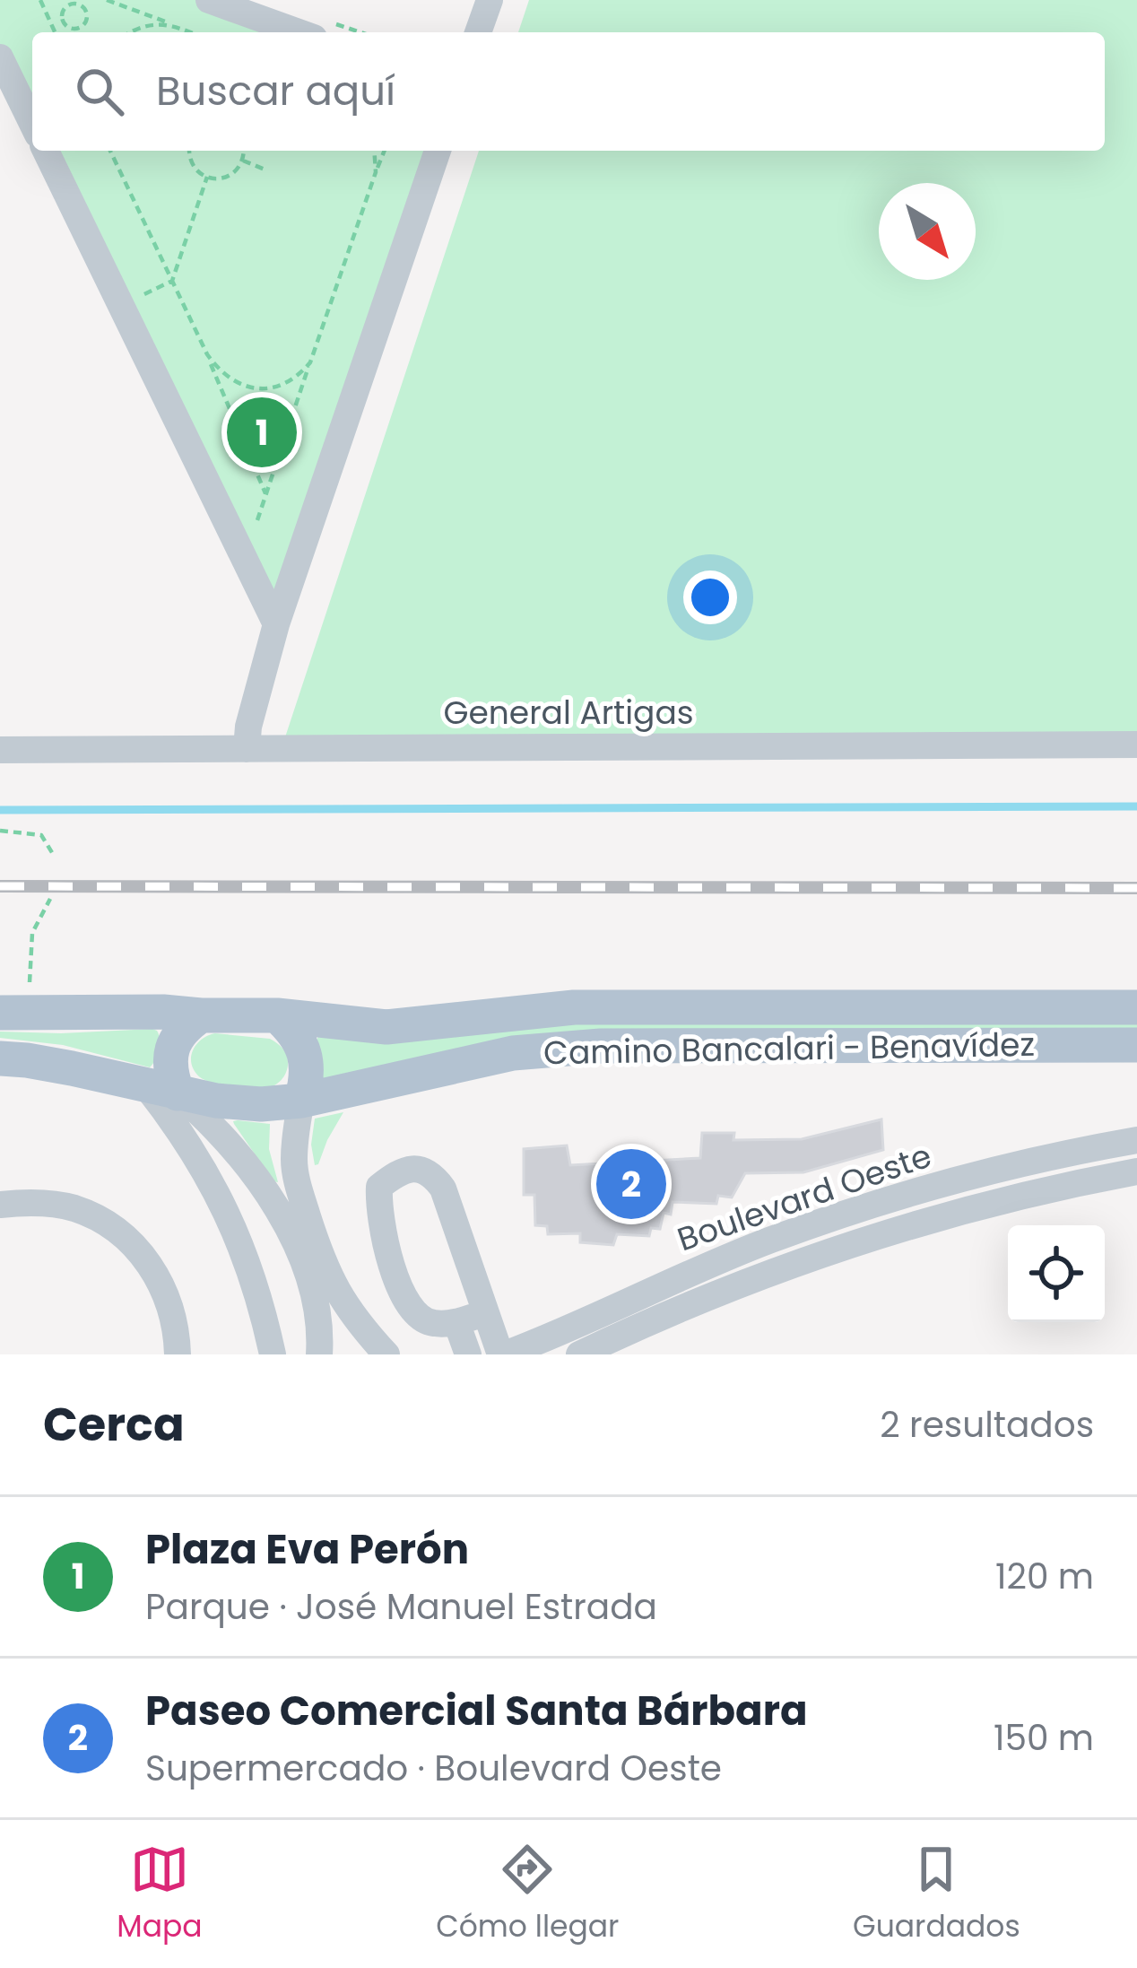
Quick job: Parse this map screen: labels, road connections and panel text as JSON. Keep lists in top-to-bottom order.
{
  "streets": {
    "main road": ["Camino Bancalari - Benavídez"],
    "street": ["General Artigas", "Boulevard Oeste"]
  },
  "north": "bottom right",
  "page": {
    "search": "Buscar aquí",
    "pins": ["1", "2"],
    "heading": ["Cerca", "2 resultados"],
    "list": [
      {
        "mark": "1",
        "name": "Plaza Eva Perón",
        "note": "Parque · José Manuel Estrada",
        "value": "120 m"
      },
      {
        "mark": "2",
        "name": "Paseo Comercial Santa Bárbara",
        "note": "Supermercado · Boulevard Oeste",
        "value": "150 m"
      }
    ],
    "nav": ["Mapa", "Cómo llegar", "Guardados"]
  }
}
